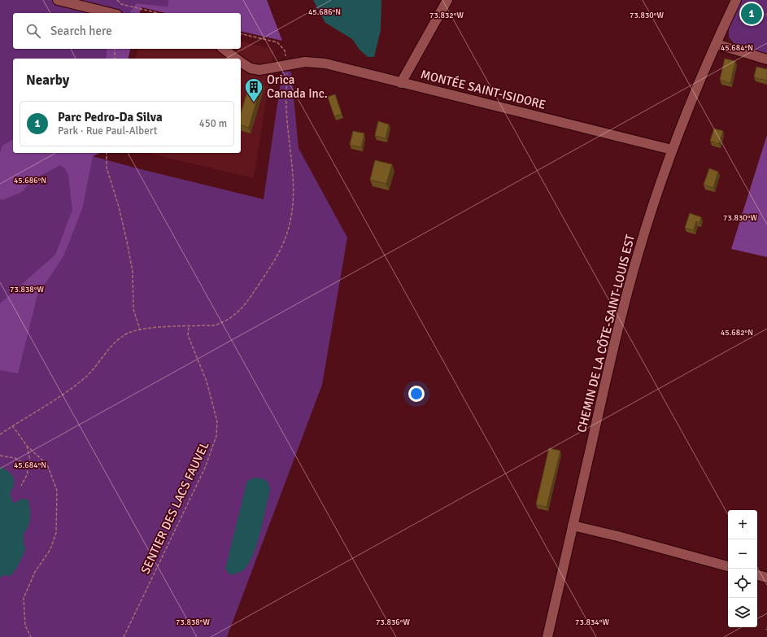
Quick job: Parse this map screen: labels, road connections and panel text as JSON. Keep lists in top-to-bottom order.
{
  "streets": {
    "street": ["MONTÉE SAINT-ISIDORE", "CHEMIN DE LA CÔTE-SAINT-LOUIS EST"],
    "path": ["SENTIER DES LACS FAUVEL"]
  },
  "crossings": [
    ["MONTÉE SAINT-ISIDORE", "CHEMIN DE LA CÔTE-SAINT-LOUIS EST"]
  ],
  "places": {
    "building": ["Orica Canada Inc."]
  },
  "page": {
    "pins": "1",
    "search": "Search here",
    "heading": "Nearby",
    "list": [
      {
        "mark": "1",
        "name": "Parc Pedro-Da Silva",
        "note": "Park · Rue Paul-Albert",
        "value": "450 m"
      }
    ],
    "map_buttons": ["+", "−"]
  },
  "coordinates": [
    "45.686°N",
    "73.832°W",
    "73.830°W",
    "45.684°N",
    "73.838°W",
    "45.682°N",
    "73.836°W",
    "73.834°W"
  ]
}
